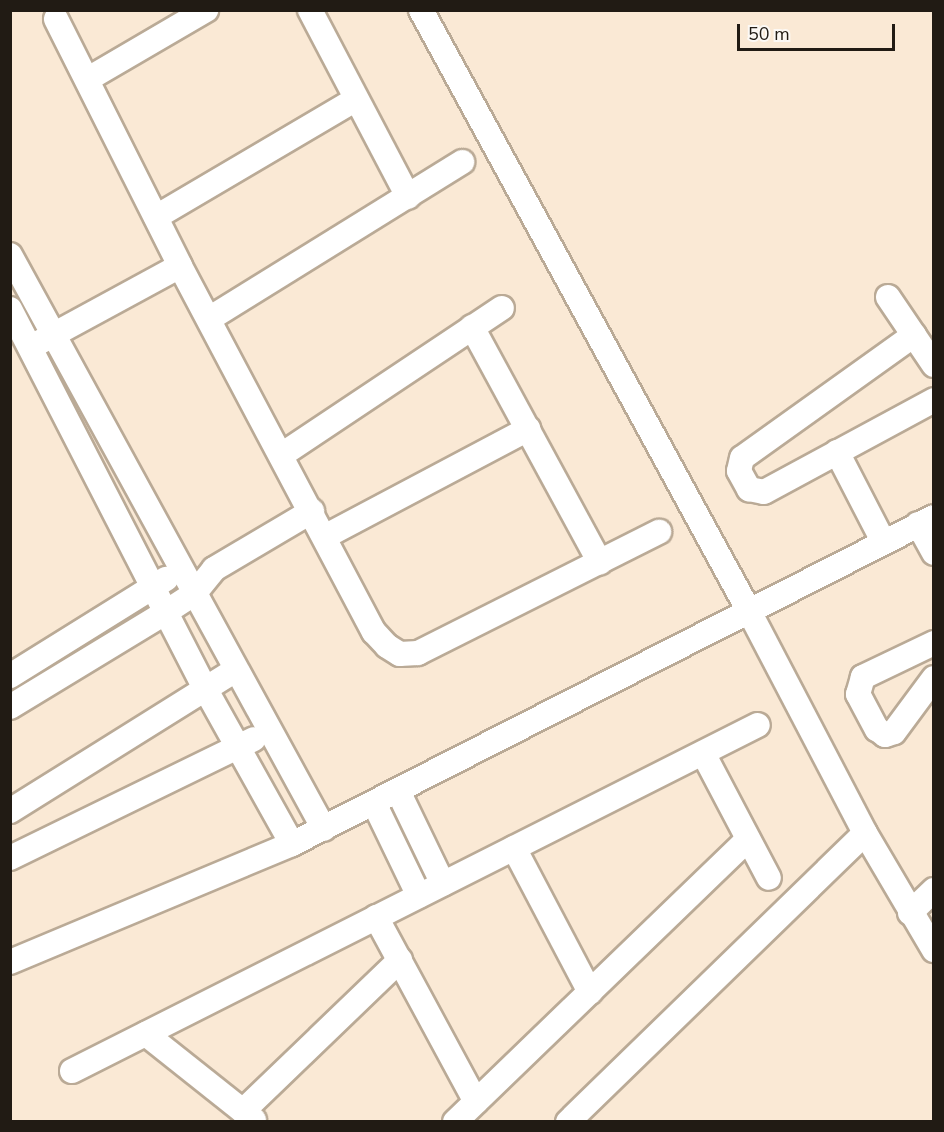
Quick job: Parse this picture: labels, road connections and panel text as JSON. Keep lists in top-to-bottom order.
{
  "scale_bar": "50 m"
}
